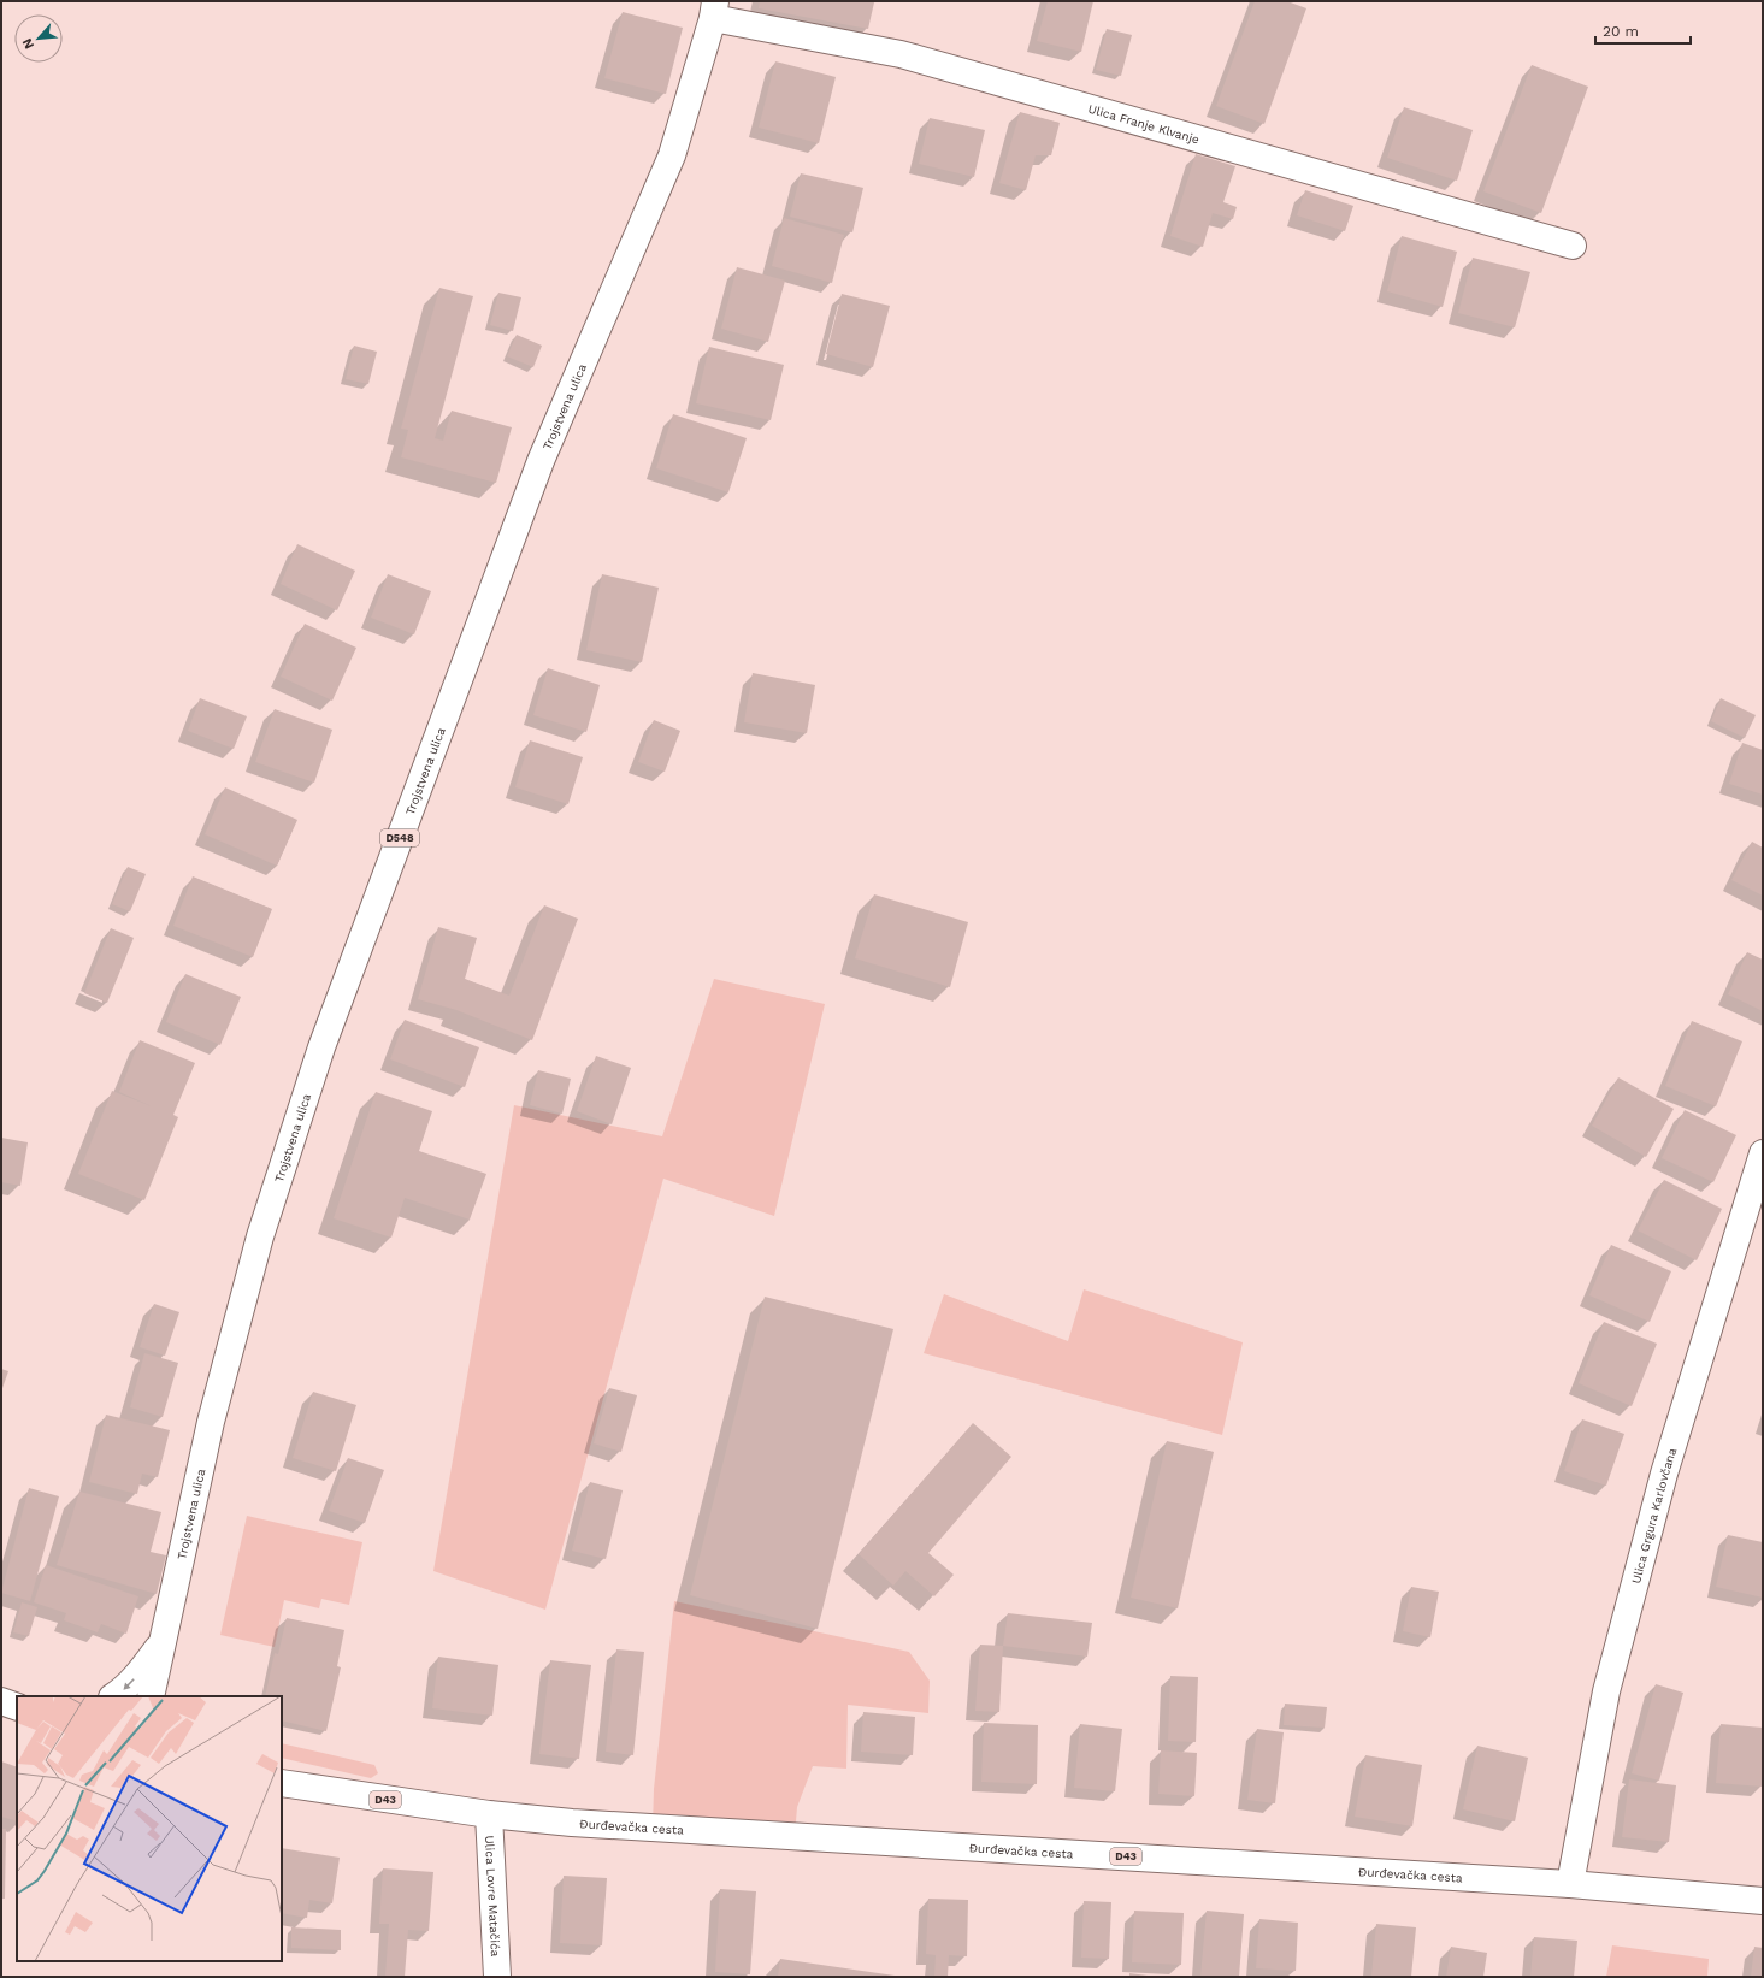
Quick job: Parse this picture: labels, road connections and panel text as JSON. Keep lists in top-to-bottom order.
{
  "streets": {
    "main road": [
      "Ulica Franje Klvanje",
      "Trojstvena ulica",
      "D548",
      "Ulica Grgura Karlovčana",
      "D43",
      "Đurđevačka cesta",
      "Ulica Lovre Matačića"
    ]
  },
  "crossings": [
    ["Ulica Franje Klvanje", "Trojstvena ulica"],
    ["Ulica Grgura Karlovčana", "Đurđevačka cesta"],
    ["Đurđevačka cesta", "Ulica Lovre Matačića"]
  ],
  "scale_bar": "20 m",
  "north": "bottom left"
}
